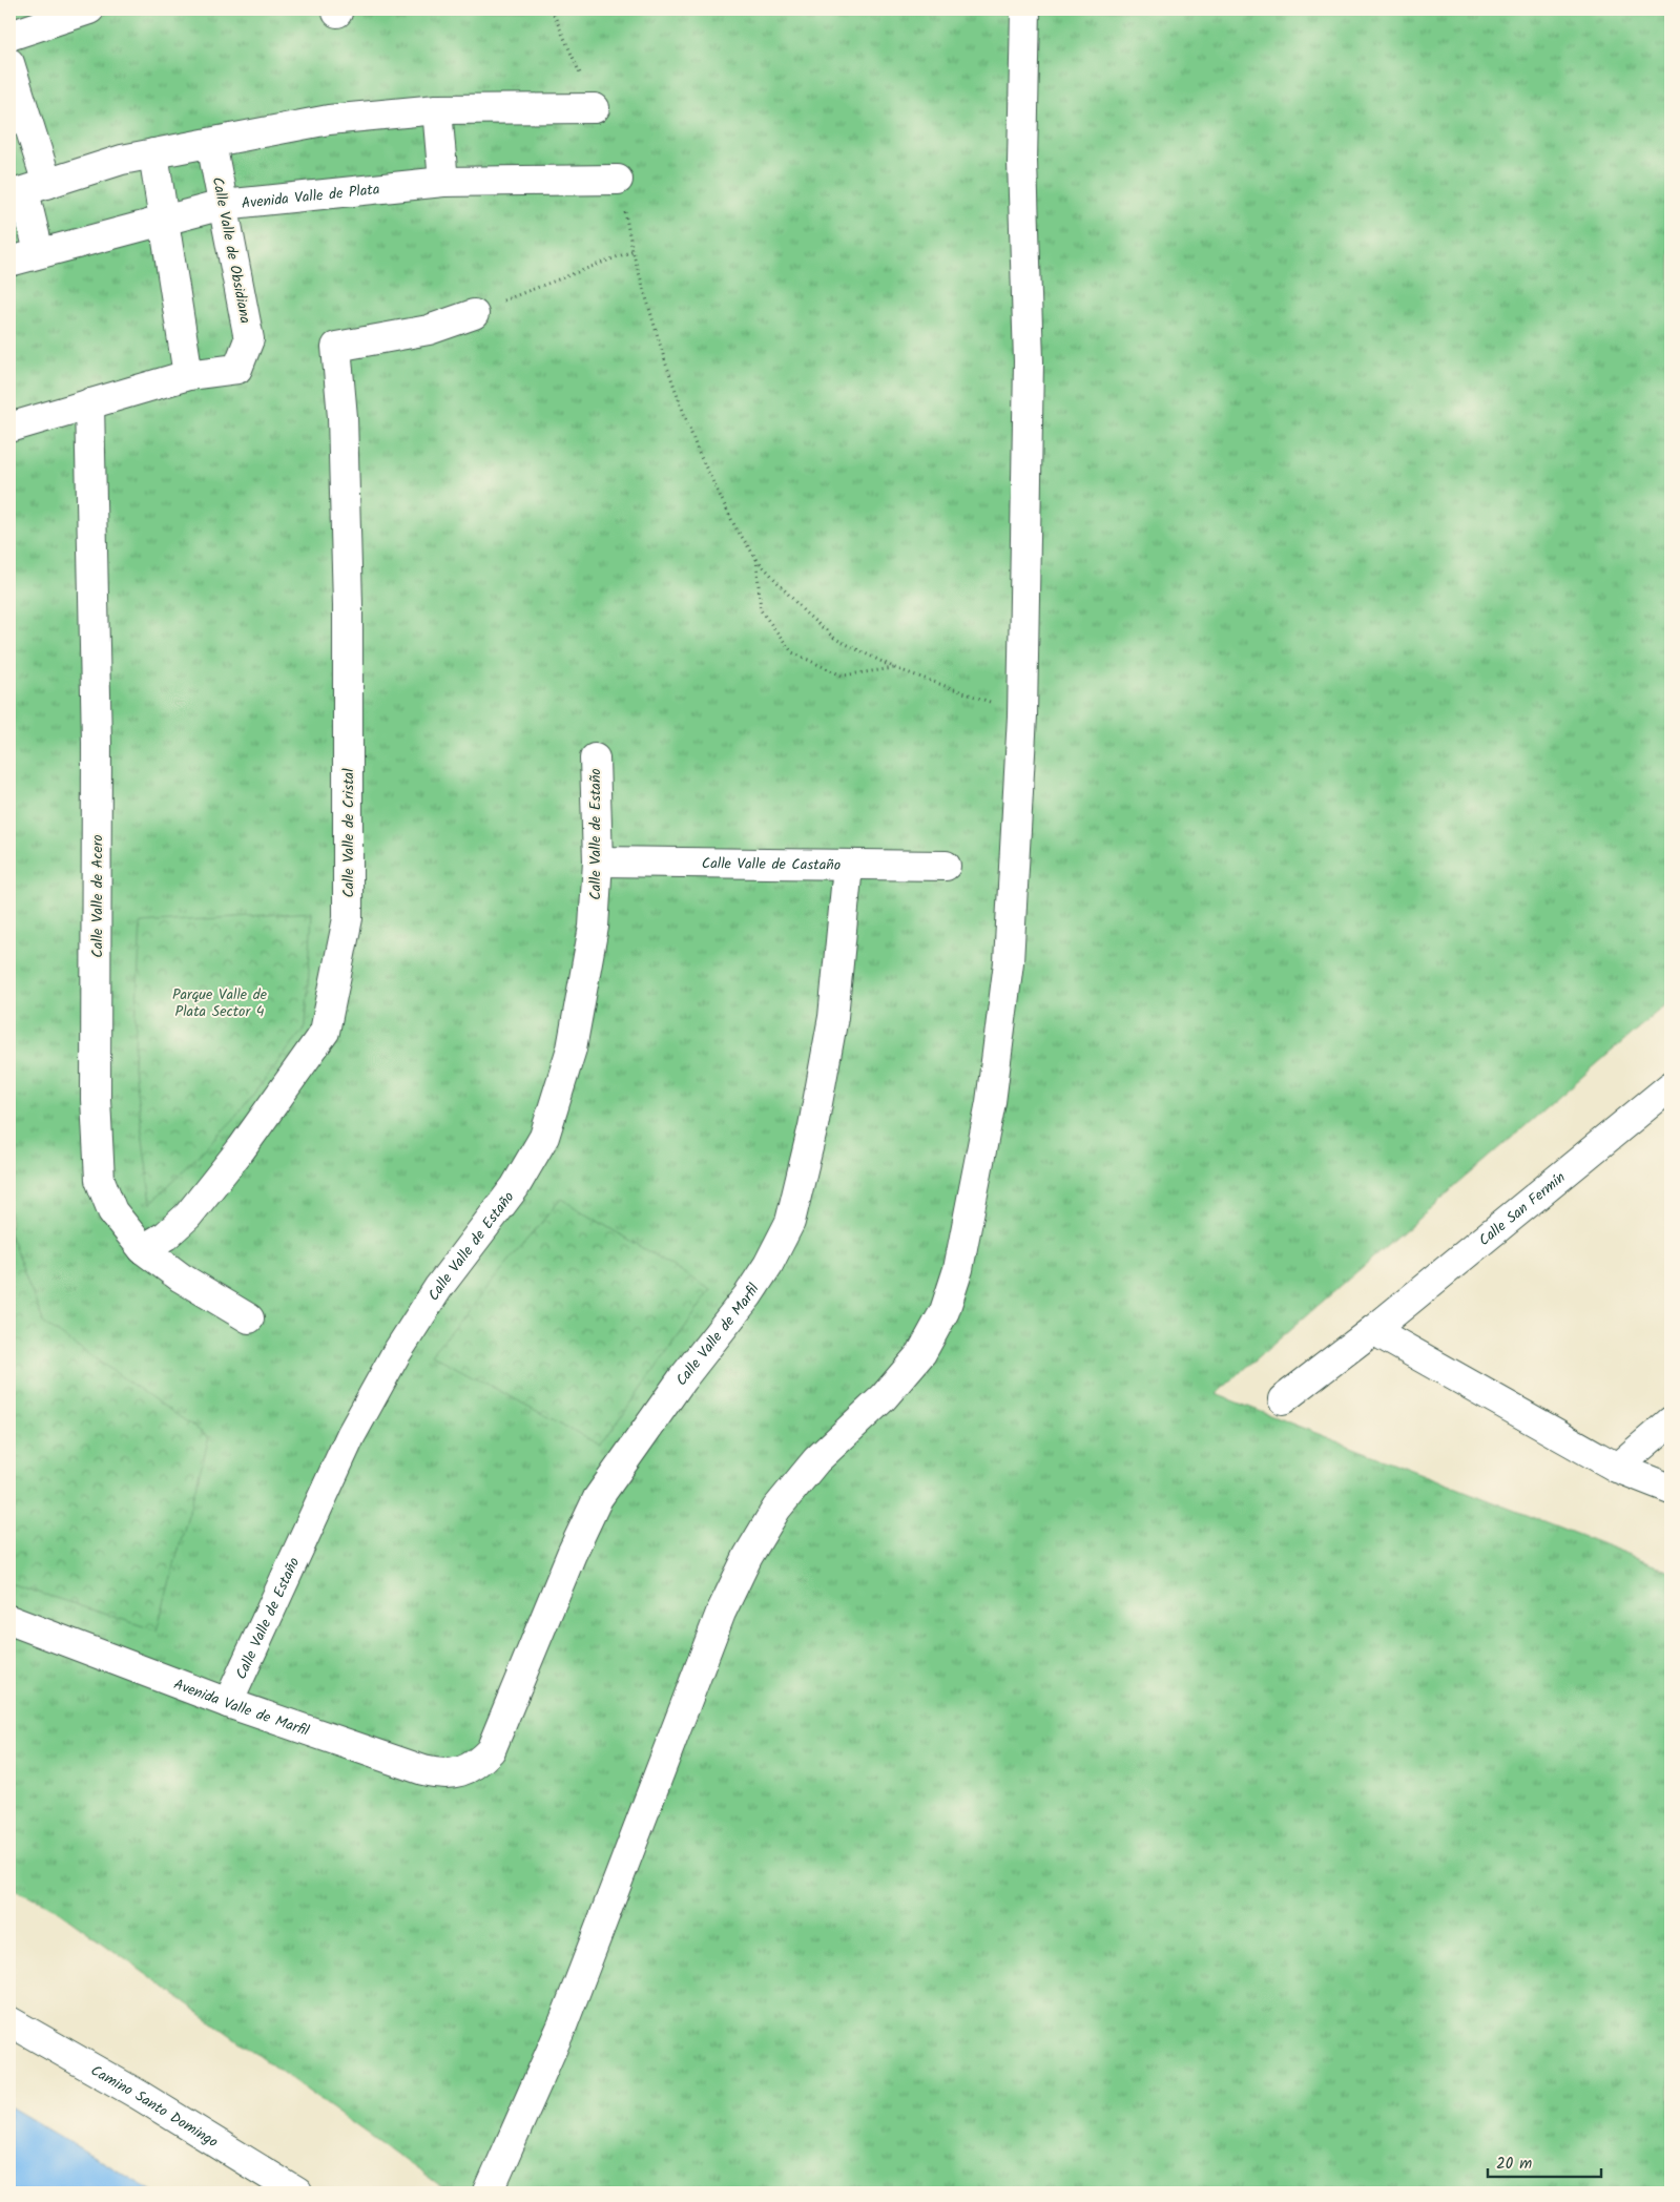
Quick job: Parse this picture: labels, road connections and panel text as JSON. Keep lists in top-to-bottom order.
{
  "streets": {
    "street": [
      "Avenida Valle de Plata",
      "Calle Valle de Obsidiana",
      "Calle Valle de Cristal",
      "Calle Valle de Estaño",
      "Calle Valle de Castaño",
      "Calle Valle de Acero",
      "Calle San Fermín",
      "Calle Valle de Marfil",
      "Avenida Valle de Marfil",
      "Camino Santo Domingo"
    ]
  },
  "crossings": [
    ["Avenida Valle de Plata", "Calle Valle de Obsidiana"],
    ["Calle Valle de Obsidiana", "Calle Valle de Acero"],
    ["Calle Valle de Cristal", "Calle Valle de Acero"],
    ["Calle Valle de Estaño", "Calle Valle de Castaño"],
    ["Calle Valle de Estaño", "Avenida Valle de Marfil"],
    ["Calle Valle de Castaño", "Calle Valle de Marfil"],
    ["Calle Valle de Marfil", "Avenida Valle de Marfil"]
  ],
  "parks": ["Parque Valle de Plata Sector 4"],
  "scale_bar": "20 m"
}
